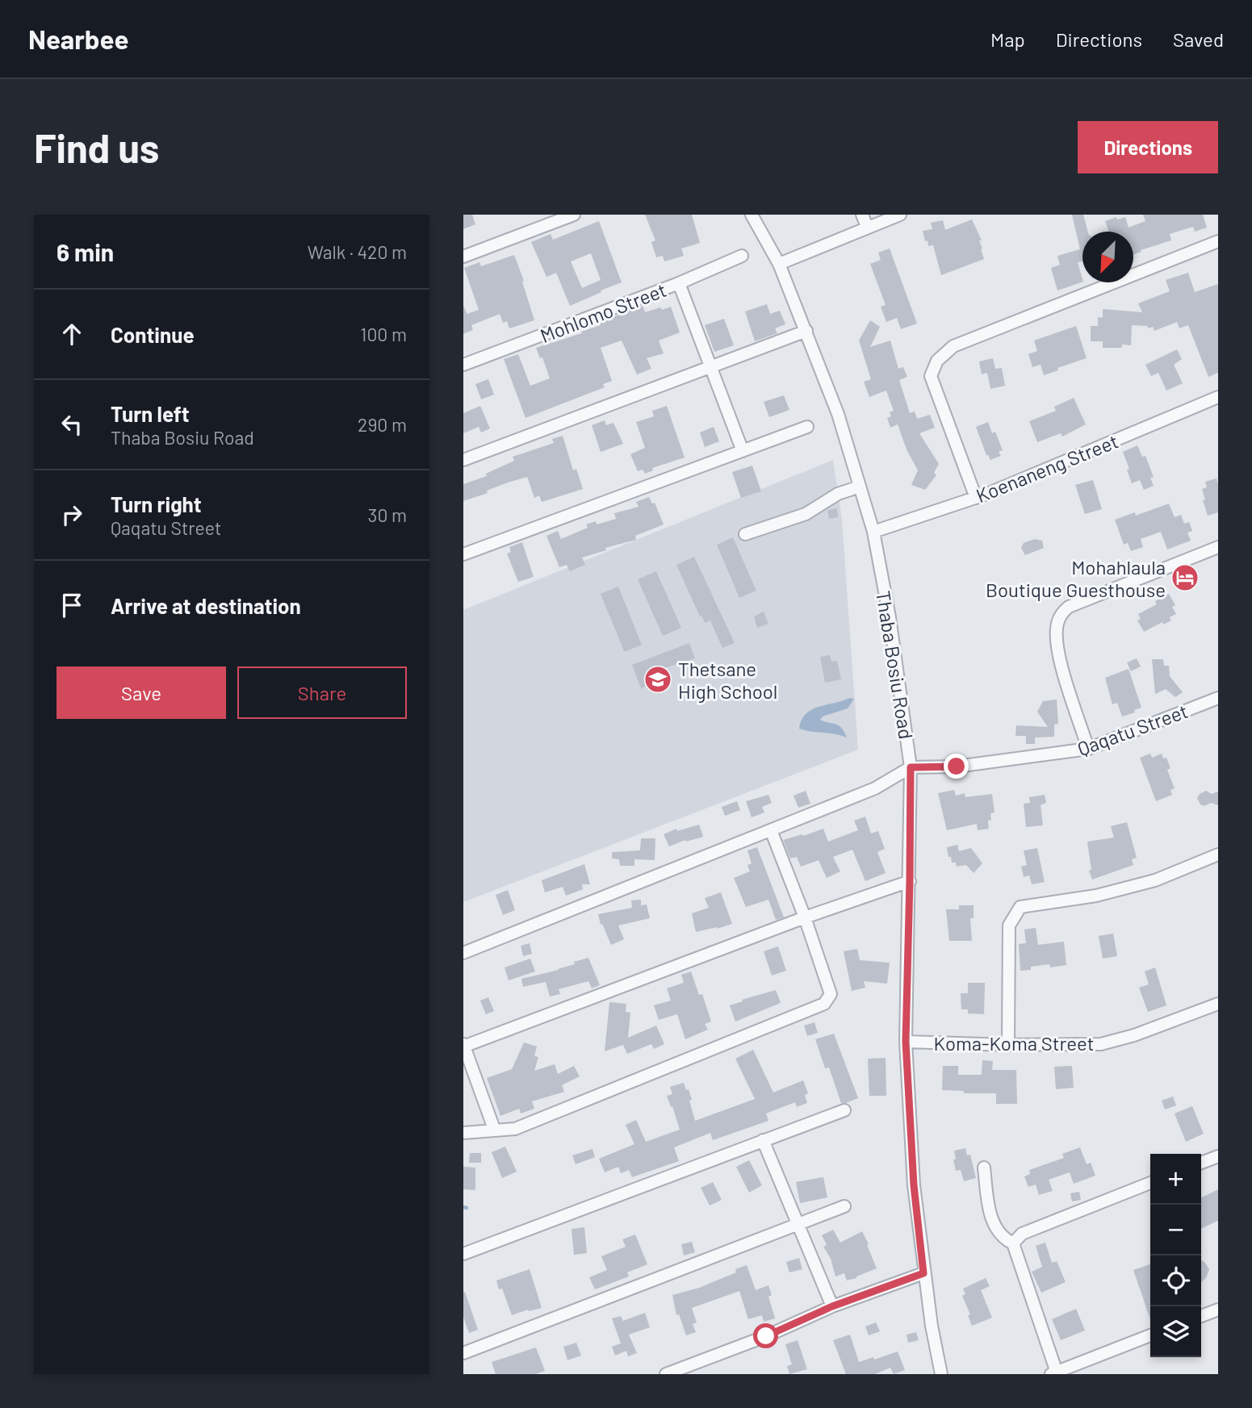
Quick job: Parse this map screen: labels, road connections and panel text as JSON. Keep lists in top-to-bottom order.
{
  "streets": {
    "street": [
      "Mohlomo Street",
      "Koenaneng Street",
      "Thaba Bosiu Road",
      "Qaqatu Street",
      "Koma-Koma Street"
    ]
  },
  "crossings": [
    ["Koenaneng Street", "Thaba Bosiu Road"],
    ["Thaba Bosiu Road", "Qaqatu Street"],
    ["Thaba Bosiu Road", "Koma-Koma Street"]
  ],
  "places": {
    "hotel": ["Mohahlaula Boutique Guesthouse"],
    "school or university": ["Thetsane High School"]
  },
  "north": "bottom left",
  "page": {
    "header": "Nearbee",
    "nav": ["Map", "Directions", "Saved"],
    "buttons": [
      "Directions",
      ["Save", "Share"]
    ],
    "title": "Find us",
    "heading": ["6 min", "Walk · 420 m"],
    "list": [
      ["Continue", "100 m"],
      ["Turn left", "Thaba Bosiu Road", "290 m"],
      ["Turn right", "Qaqatu Street", "30 m"],
      "Arrive at destination"
    ],
    "map_buttons": ["+", "−"]
  }
}
